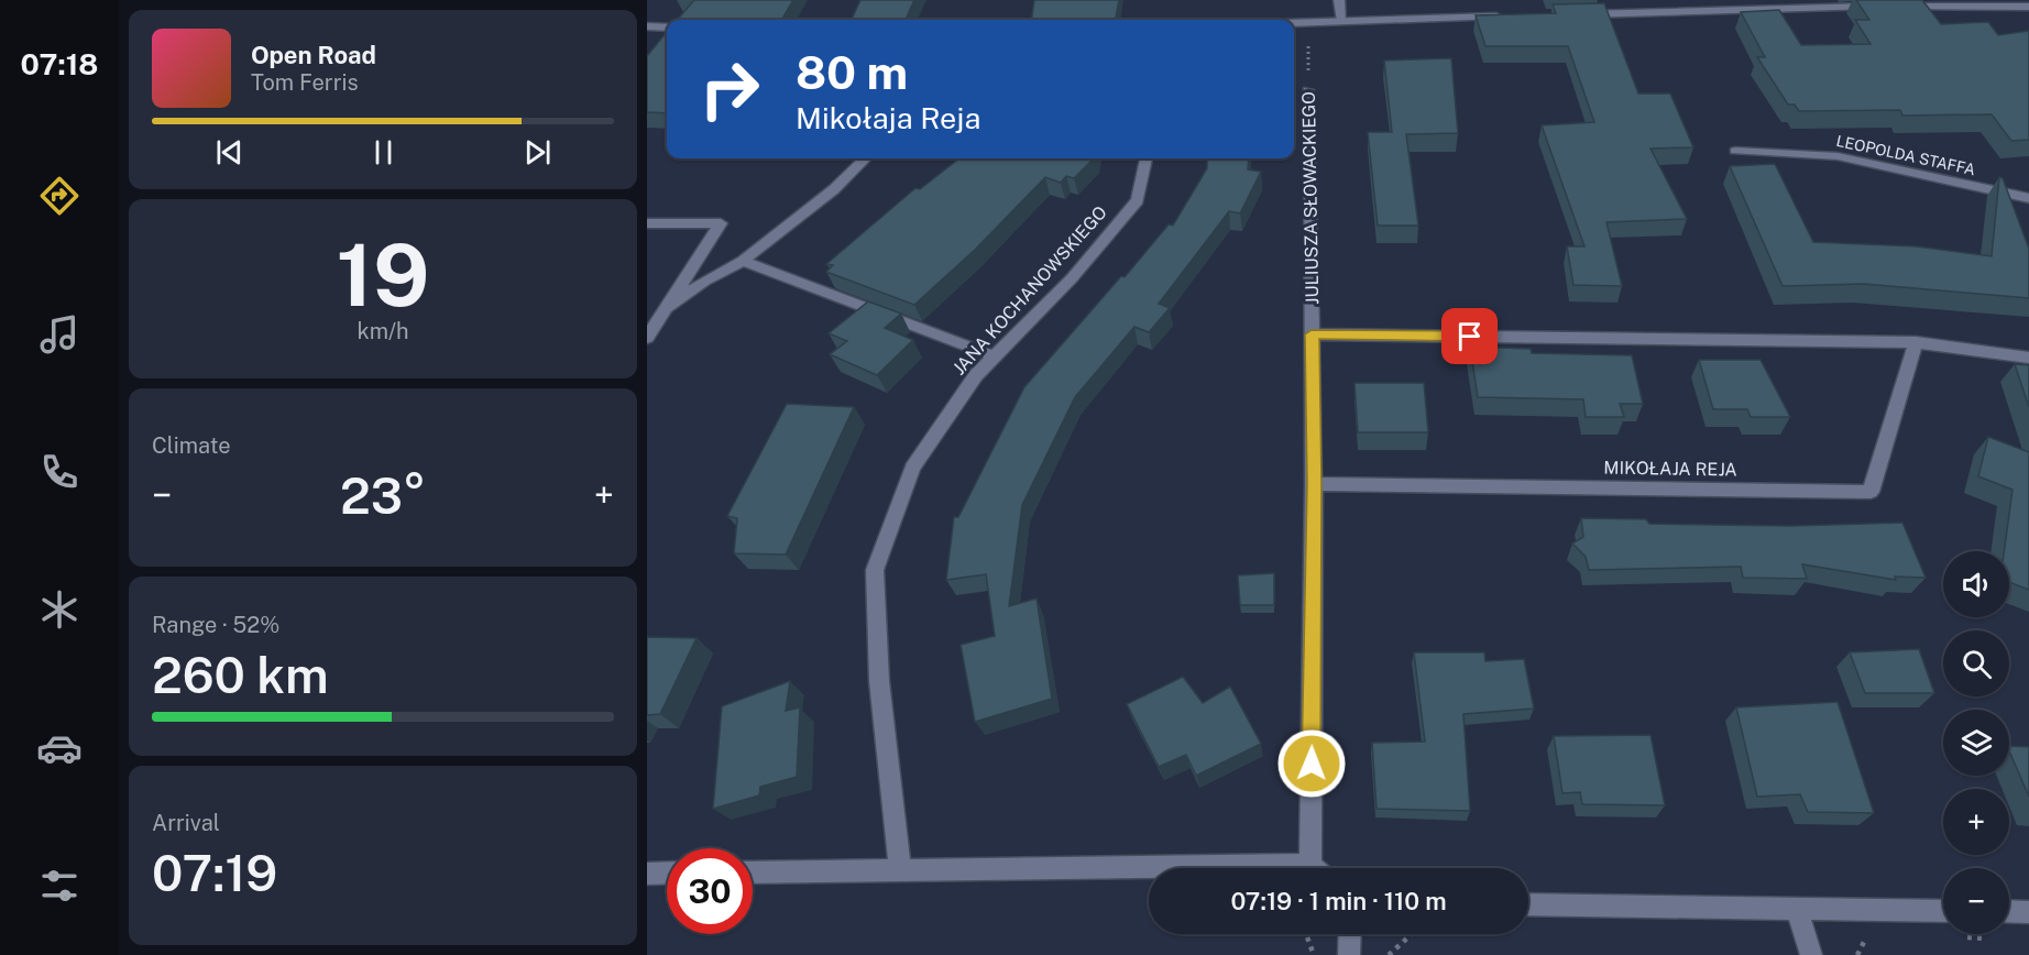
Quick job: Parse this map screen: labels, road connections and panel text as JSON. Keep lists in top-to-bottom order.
{
  "streets": {
    "street": [
      "LEOPOLDA STAFFA",
      "JULIUSZA SŁOWACKIEGO",
      "JANA KOCHANOWSKIEGO",
      "MIKOŁAJA REJA"
    ]
  },
  "crossings": [
    ["JULIUSZA SŁOWACKIEGO", "MIKOŁAJA REJA"]
  ],
  "page": {
    "tabs": "07:18",
    "turn": ["80 m", "Mikołaja Reja"],
    "song": ["Open Road", "Tom Ferris"],
    "tile": [
      ["19", "km/h"],
      "Climate",
      ["Range · 52%", "260 km"],
      ["Arrival", "07:19"]
    ],
    "heat": ["−", "23°", "+"],
    "map_buttons": ["+", "−"],
    "limit": "30",
    "trip": "07:19 · 1 min · 110 m"
  }
}
